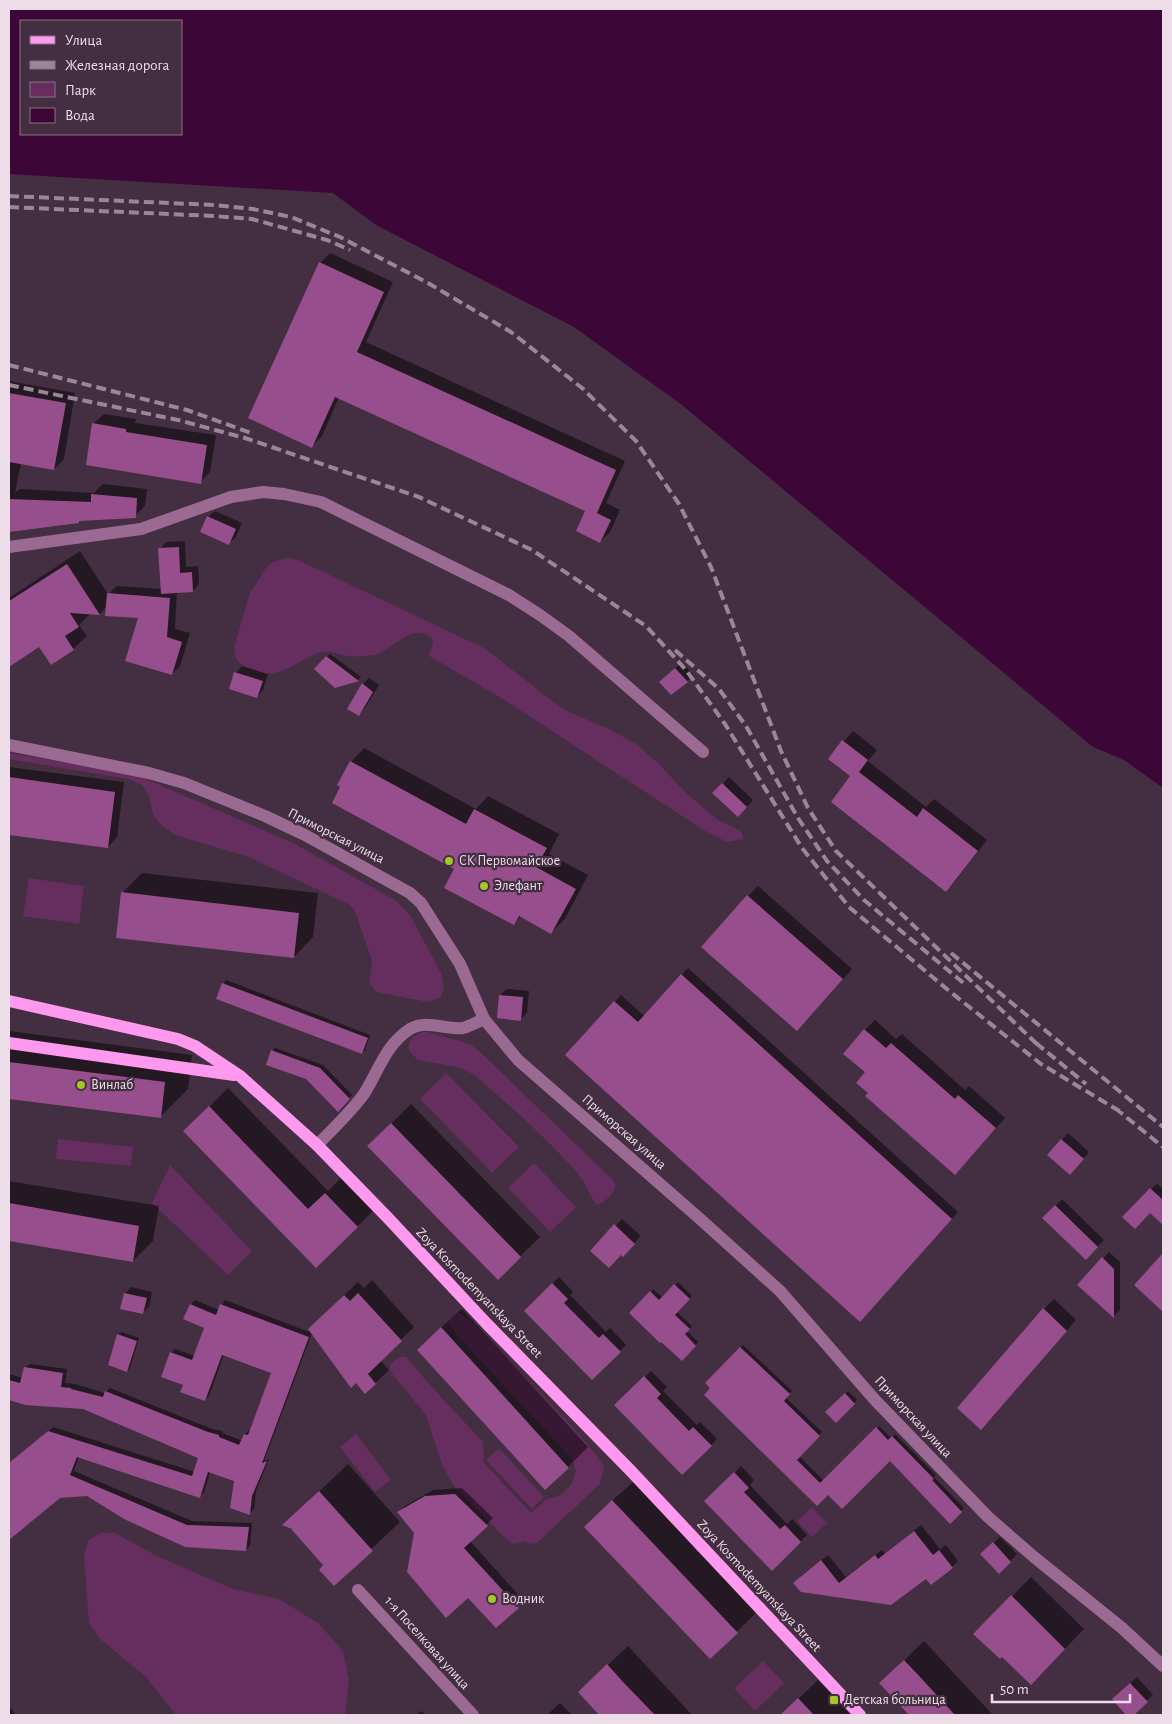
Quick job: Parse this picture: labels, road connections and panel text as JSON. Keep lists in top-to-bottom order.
{
  "streets": {
    "main road": ["Zoya Kosmodemyanskaya Street"],
    "street": ["Приморская улица", "1-я Поселковая улица"]
  },
  "places": {
    "other": [
      "СК Первомайское",
      "Элефант",
      "Винлаб",
      "Водник"
    ],
    "transit": ["Детская больница"]
  },
  "legend": [
    "Улица",
    "Железная дорога",
    "Парк",
    "Вода"
  ],
  "scale_bar": "50 m"
}
